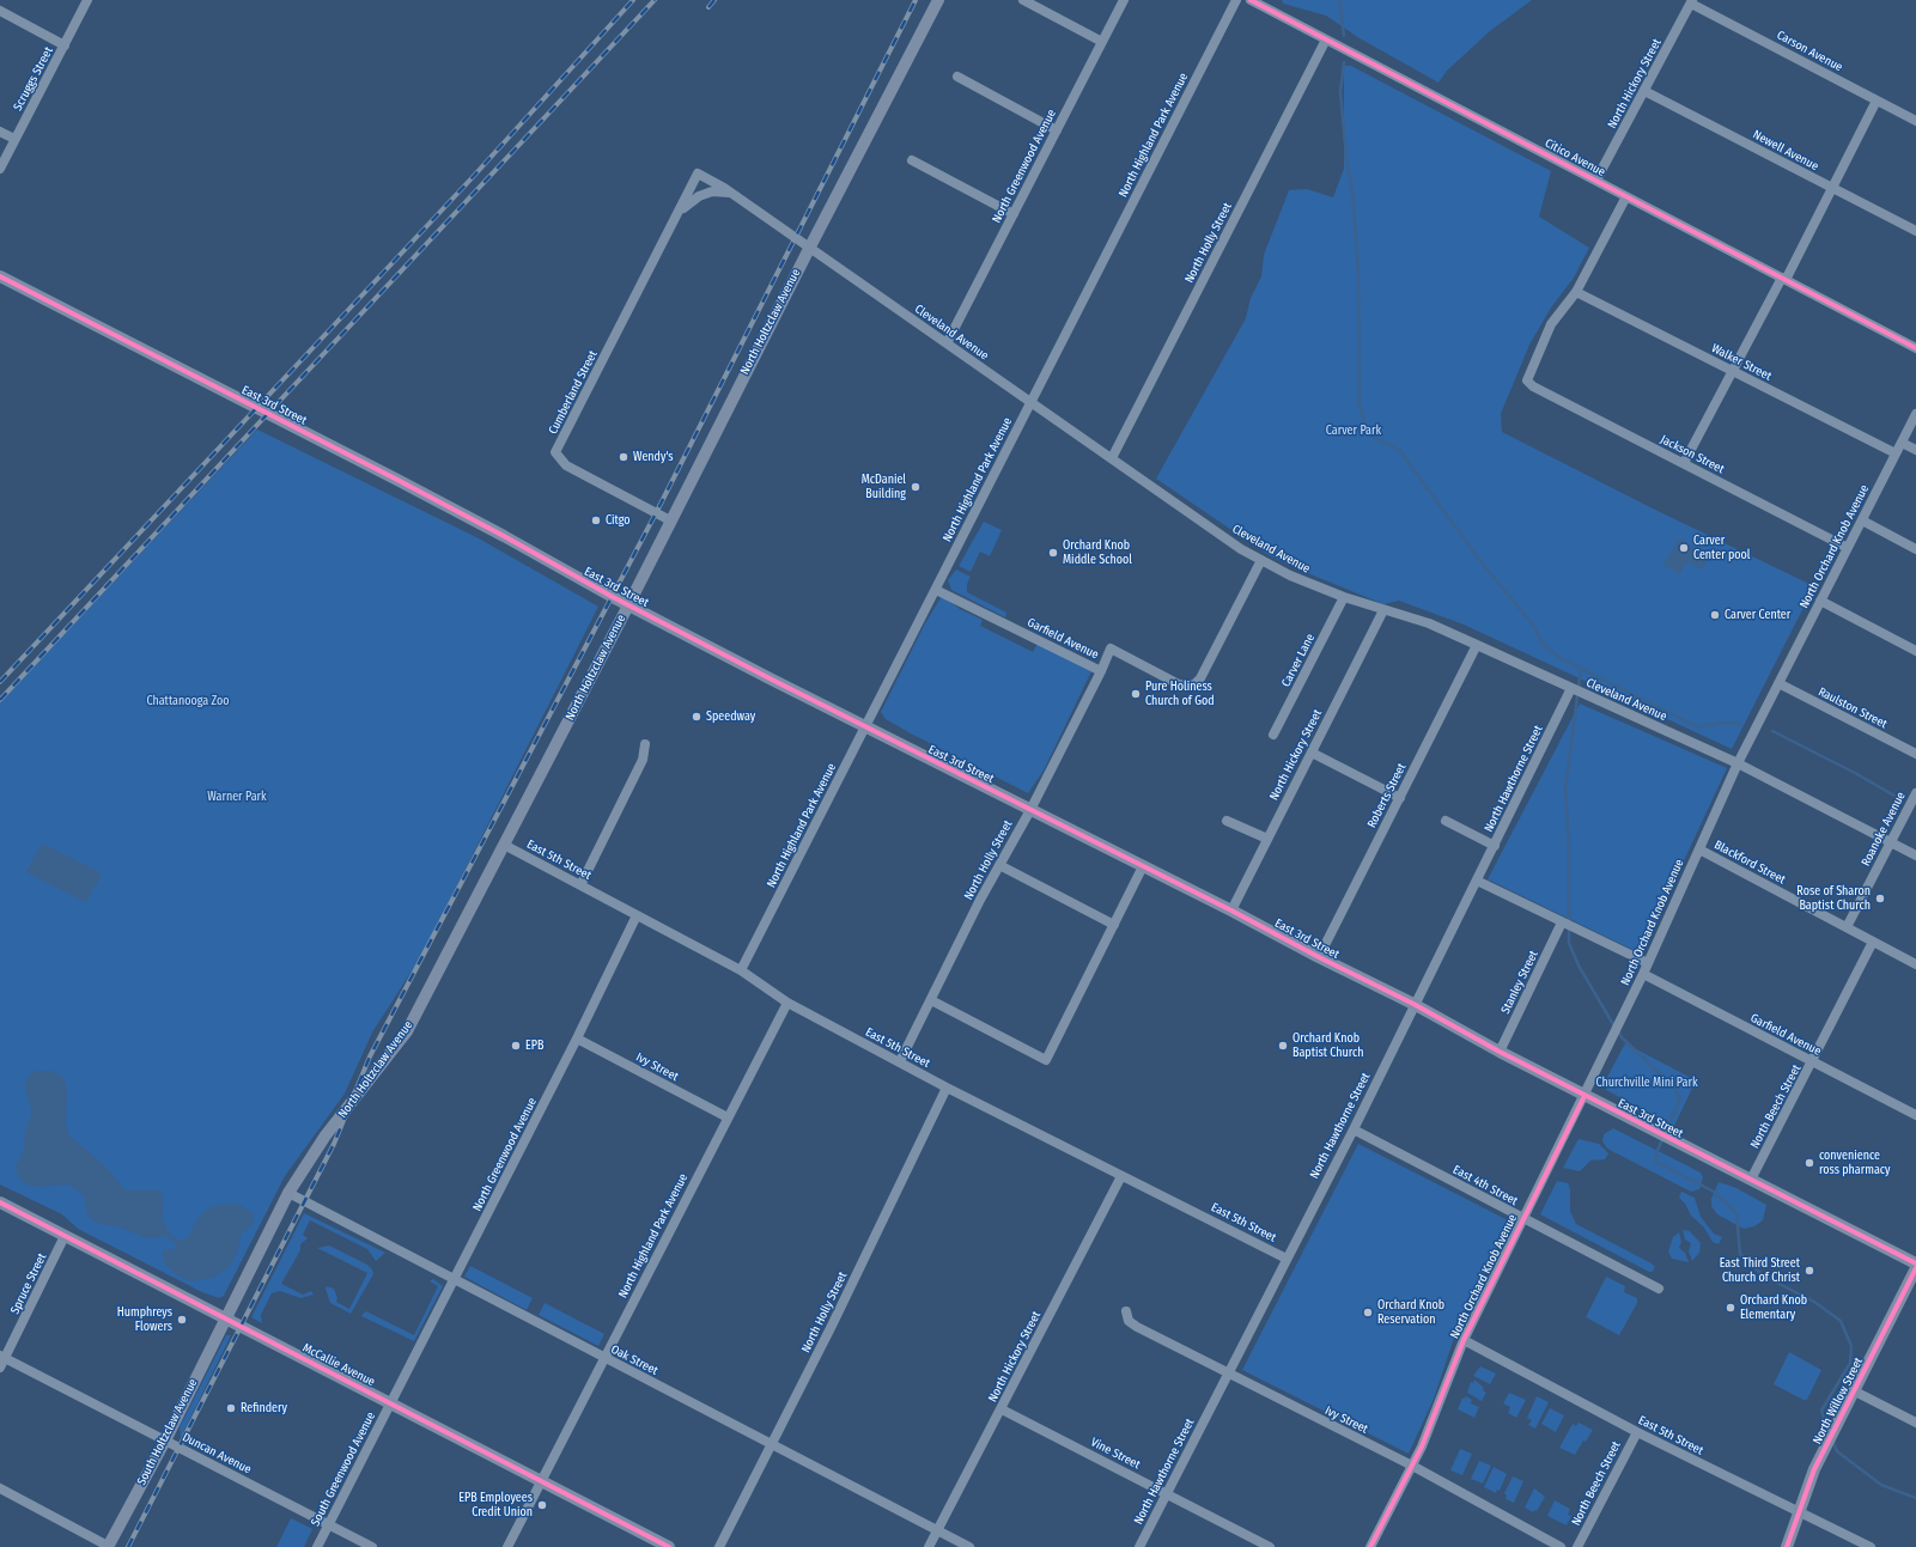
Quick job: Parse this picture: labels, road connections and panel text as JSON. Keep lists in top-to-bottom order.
{
  "streets": {
    "main road": [
      "North Holtzclaw Avenue",
      "East 3rd Street",
      "McCallie Avenue",
      "North Willow Street",
      "South Holtzclaw Avenue"
    ],
    "street": [
      "Carson Avenue",
      "Scruggs Street",
      "North Hickory Street",
      "North Highland Park Avenue",
      "Newell Avenue",
      "Citico Avenue",
      "North Greenwood Avenue",
      "North Holly Street",
      "Cleveland Avenue",
      "Walker Street",
      "Cumberland Street",
      "Jackson Street",
      "North Orchard Knob Avenue",
      "Garfield Avenue",
      "Carver Lane",
      "Raulston Street",
      "North Hawthorne Street",
      "Roberts Street",
      "Roanoke Avenue",
      "East 5th Street",
      "Blackford Street",
      "Stanley Street",
      "Ivy Street",
      "North Beech Street",
      "East 4th Street",
      "Spruce Street",
      "Oak Street",
      "Duncan Avenue",
      "Vine Street",
      "South Greenwood Avenue"
    ]
  },
  "crossings": [
    ["Carson Avenue", "North Hickory Street"],
    ["North Hickory Street", "Newell Avenue"],
    ["North Hickory Street", "Citico Avenue"],
    ["North Hickory Street", "Cleveland Avenue"],
    ["North Hickory Street", "East 3rd Street"],
    ["North Hickory Street", "East 5th Street"],
    ["North Hickory Street", "Oak Street"],
    ["North Hickory Street", "Vine Street"],
    ["North Highland Park Avenue", "Cleveland Avenue"],
    ["North Highland Park Avenue", "East 3rd Street"],
    ["North Highland Park Avenue", "Garfield Avenue"],
    ["North Highland Park Avenue", "East 5th Street"],
    ["North Highland Park Avenue", "Ivy Street"],
    ["North Highland Park Avenue", "Oak Street"],
    ["North Highland Park Avenue", "McCallie Avenue"],
    ["Citico Avenue", "North Holly Street"],
    ["North Greenwood Avenue", "Cleveland Avenue"],
    ["North Greenwood Avenue", "East 5th Street"],
    ["North Greenwood Avenue", "Ivy Street"],
    ["North Greenwood Avenue", "Oak Street"],
    ["North Greenwood Avenue", "McCallie Avenue"],
    ["North Greenwood Avenue", "South Greenwood Avenue"],
    ["North Holly Street", "Cleveland Avenue"],
    ["North Holly Street", "East 3rd Street"],
    ["North Holly Street", "Garfield Avenue"],
    ["North Holly Street", "East 5th Street"],
    ["North Holly Street", "Oak Street"],
    ["North Holtzclaw Avenue", "Cleveland Avenue"],
    ["North Holtzclaw Avenue", "Cumberland Street"],
    ["North Holtzclaw Avenue", "East 3rd Street"],
    ["North Holtzclaw Avenue", "East 5th Street"],
    ["North Holtzclaw Avenue", "Oak Street"],
    ["North Holtzclaw Avenue", "McCallie Avenue"],
    ["North Holtzclaw Avenue", "South Holtzclaw Avenue"],
    ["Cleveland Avenue", "Cumberland Street"],
    ["Cleveland Avenue", "North Orchard Knob Avenue"],
    ["Cleveland Avenue", "Garfield Avenue"],
    ["Cleveland Avenue", "Carver Lane"],
    ["Cleveland Avenue", "North Hawthorne Street"],
    ["Cleveland Avenue", "Roberts Street"],
    ["Cleveland Avenue", "Roanoke Avenue"],
    ["Walker Street", "Jackson Street"],
    ["Walker Street", "North Orchard Knob Avenue"],
    ["East 3rd Street", "North Orchard Knob Avenue"],
    ["East 3rd Street", "North Hawthorne Street"],
    ["East 3rd Street", "Roberts Street"],
    ["East 3rd Street", "Stanley Street"],
    ["East 3rd Street", "North Beech Street"],
    ["Jackson Street", "North Orchard Knob Avenue"],
    ["North Orchard Knob Avenue", "Garfield Avenue"],
    ["North Orchard Knob Avenue", "Raulston Street"],
    ["North Orchard Knob Avenue", "East 5th Street"],
    ["North Orchard Knob Avenue", "Blackford Street"],
    ["North Orchard Knob Avenue", "Ivy Street"],
    ["North Orchard Knob Avenue", "East 4th Street"],
    ["Garfield Avenue", "North Beech Street"],
    ["North Hawthorne Street", "East 5th Street"],
    ["North Hawthorne Street", "Ivy Street"],
    ["North Hawthorne Street", "East 4th Street"],
    ["North Hawthorne Street", "Vine Street"],
    ["Roanoke Avenue", "Blackford Street"],
    ["East 5th Street", "North Beech Street"],
    ["East 5th Street", "North Willow Street"],
    ["Blackford Street", "North Beech Street"],
    ["Spruce Street", "McCallie Avenue"],
    ["Spruce Street", "Duncan Avenue"],
    ["McCallie Avenue", "South Holtzclaw Avenue"],
    ["McCallie Avenue", "South Greenwood Avenue"],
    ["South Holtzclaw Avenue", "Duncan Avenue"],
    ["Duncan Avenue", "South Greenwood Avenue"]
  ],
  "parks": [
    "Carver Park",
    "Chattanooga Zoo",
    "Warner Park",
    "Churchville Mini Park"
  ],
  "places": [
    "Wendy's",
    "McDaniel Building",
    "Citgo",
    "Carver Center pool",
    "Orchard Knob Middle School",
    "Carver Center",
    "Pure Holiness Church of God",
    "Speedway",
    "Rose of Sharon Baptist Church",
    "EPB",
    "Orchard Knob Baptist Church",
    "convenience ross pharmacy",
    "East Third Street Church of Christ",
    "Orchard Knob Elementary",
    "Orchard Knob Reservation",
    "Humphreys Flowers",
    "Refindery",
    "EPB Employees Credit Union"
  ]
}
